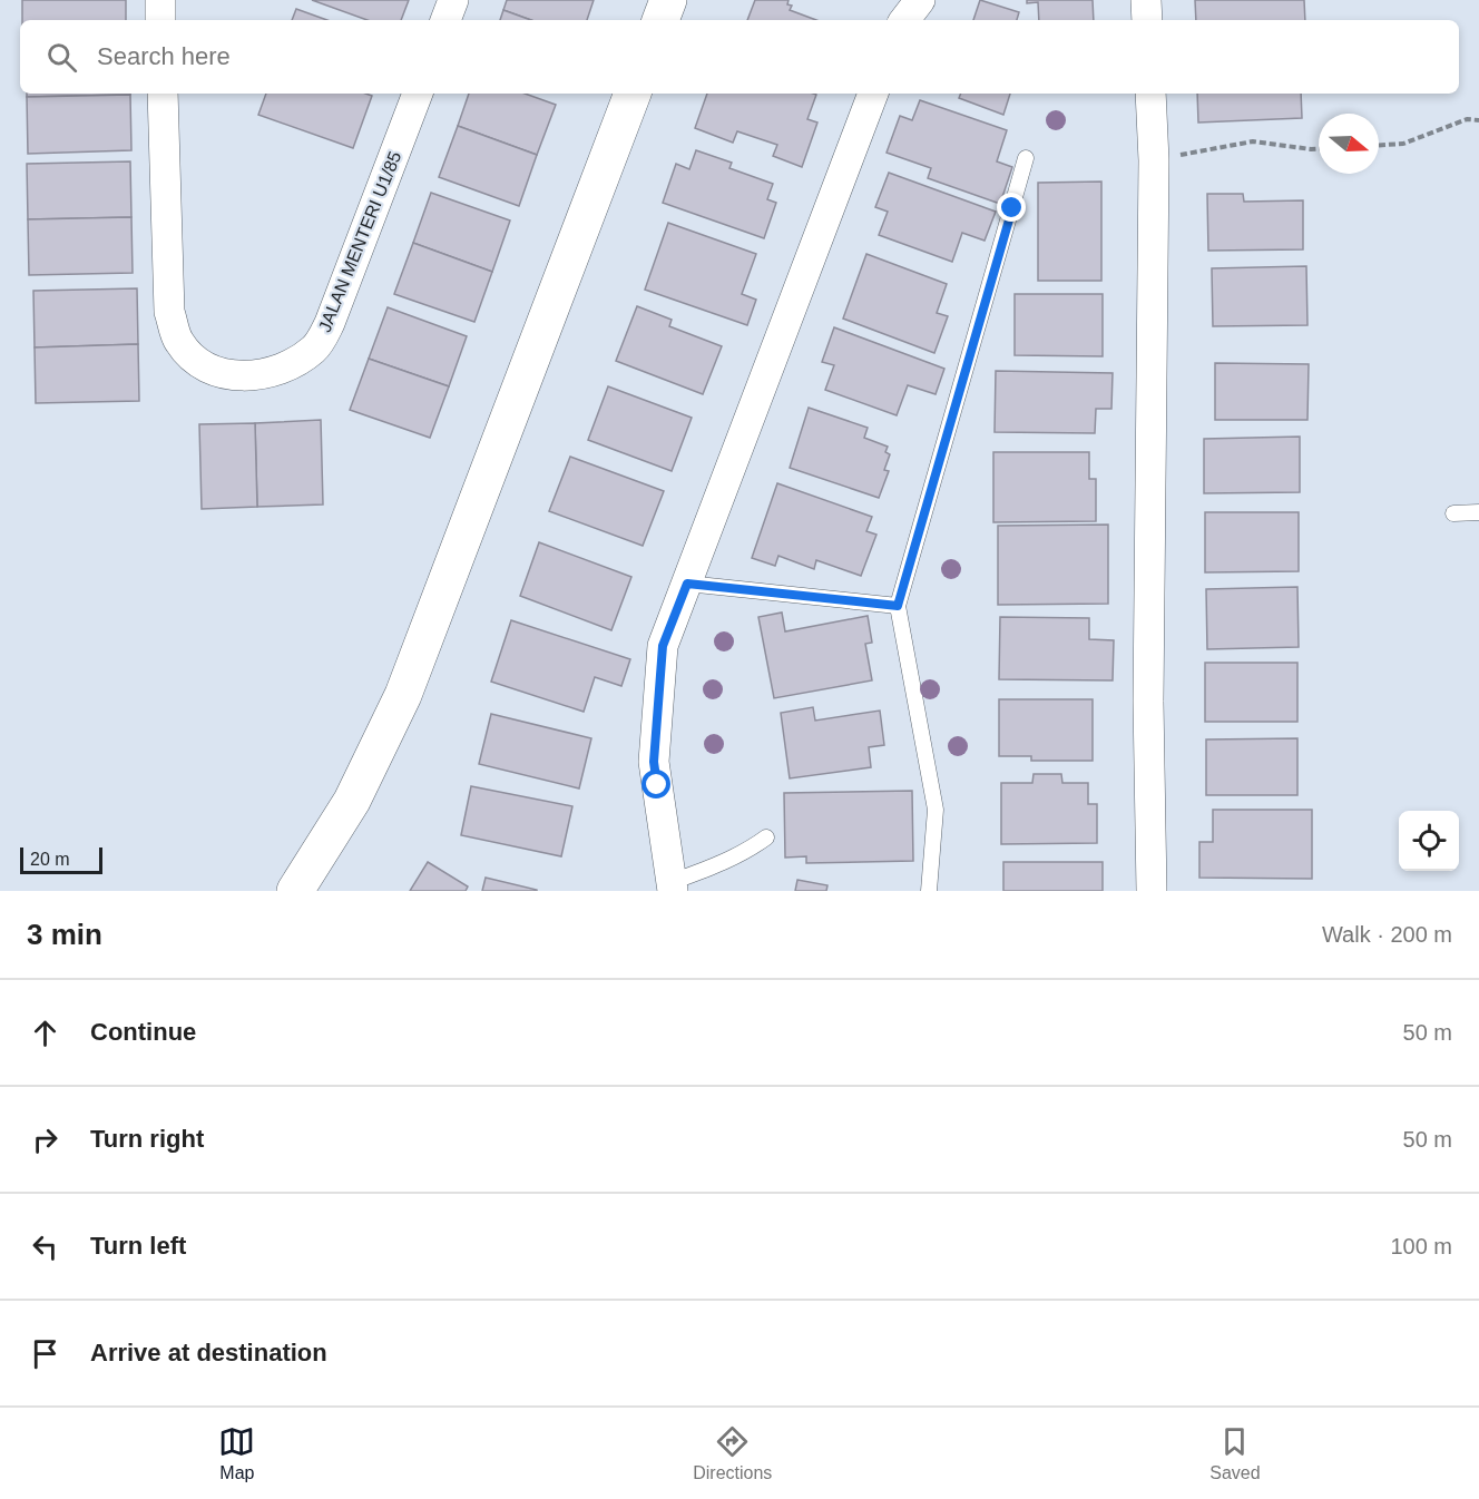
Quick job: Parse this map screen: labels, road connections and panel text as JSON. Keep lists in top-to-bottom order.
{
  "streets": {
    "street": ["JALAN MENTERI U1/85"]
  },
  "scale_bar": "20 m",
  "north": "right",
  "page": {
    "search": "Search here",
    "scale": "20 m",
    "heading": ["3 min", "Walk · 200 m"],
    "list": [
      ["Continue", "50 m"],
      ["Turn right", "50 m"],
      ["Turn left", "100 m"],
      "Arrive at destination"
    ],
    "nav": ["Map", "Directions", "Saved"]
  }
}
